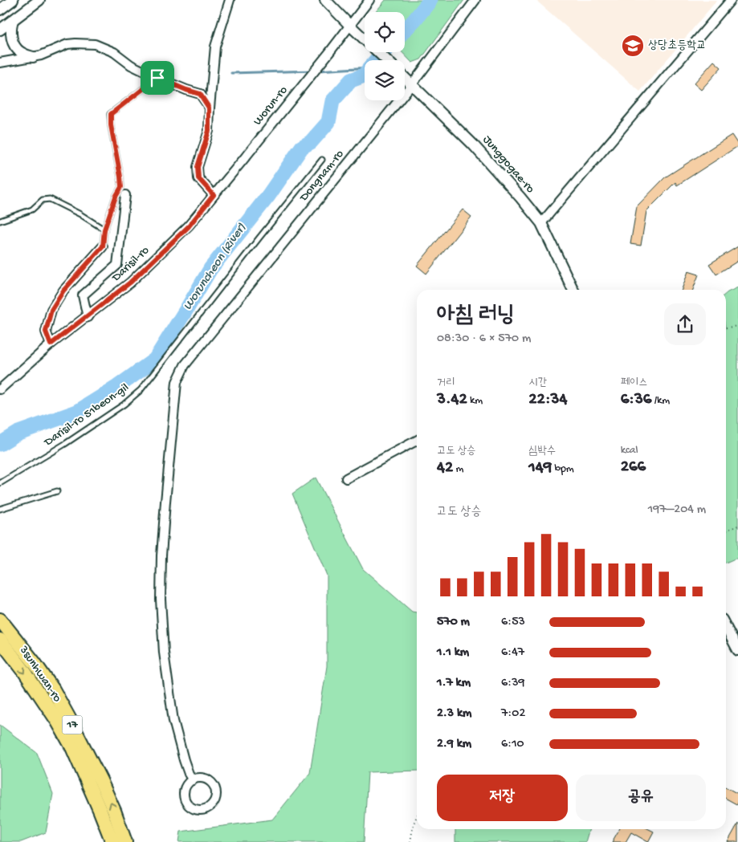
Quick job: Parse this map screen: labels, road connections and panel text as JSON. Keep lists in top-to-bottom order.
{
  "streets": {
    "highway": ["3sunhwan-ro", "17"],
    "street": [
      "Worun-ro",
      "Junggogae-ro",
      "Dongnam-ro",
      "Darisil-ro"
    ],
    "lane": ["Darisil-ro 51beon-gil"]
  },
  "crossings": [
    ["Worun-ro", "Darisil-ro"],
    ["Junggogae-ro", "Dongnam-ro"]
  ],
  "water": ["Woruncheon (River)"],
  "places": {
    "school or university": ["상당초등학교"]
  },
  "page": {
    "heading": ["아침 러닝", "08:30 · 6 × 570 m"],
    "stats": [
      ["거리", "3.42 km"],
      ["시간", "22:34"],
      ["페이스", "6:36 /km"],
      ["고도 상승", "42 m"],
      ["심박수", "149 bpm"],
      ["kcal", "266"]
    ],
    "chart": ["고도 상승", "197–204 m"],
    "list": [
      {
        "name": "570 m",
        "note": "6:53"
      },
      {
        "name": "1.1 km",
        "note": "6:47"
      },
      {
        "name": "1.7 km",
        "note": "6:39"
      },
      {
        "name": "2.3 km",
        "note": "7:02"
      },
      {
        "name": "2.9 km",
        "note": "6:10"
      }
    ],
    "buttons": ["저장", "공유"]
  }
}
